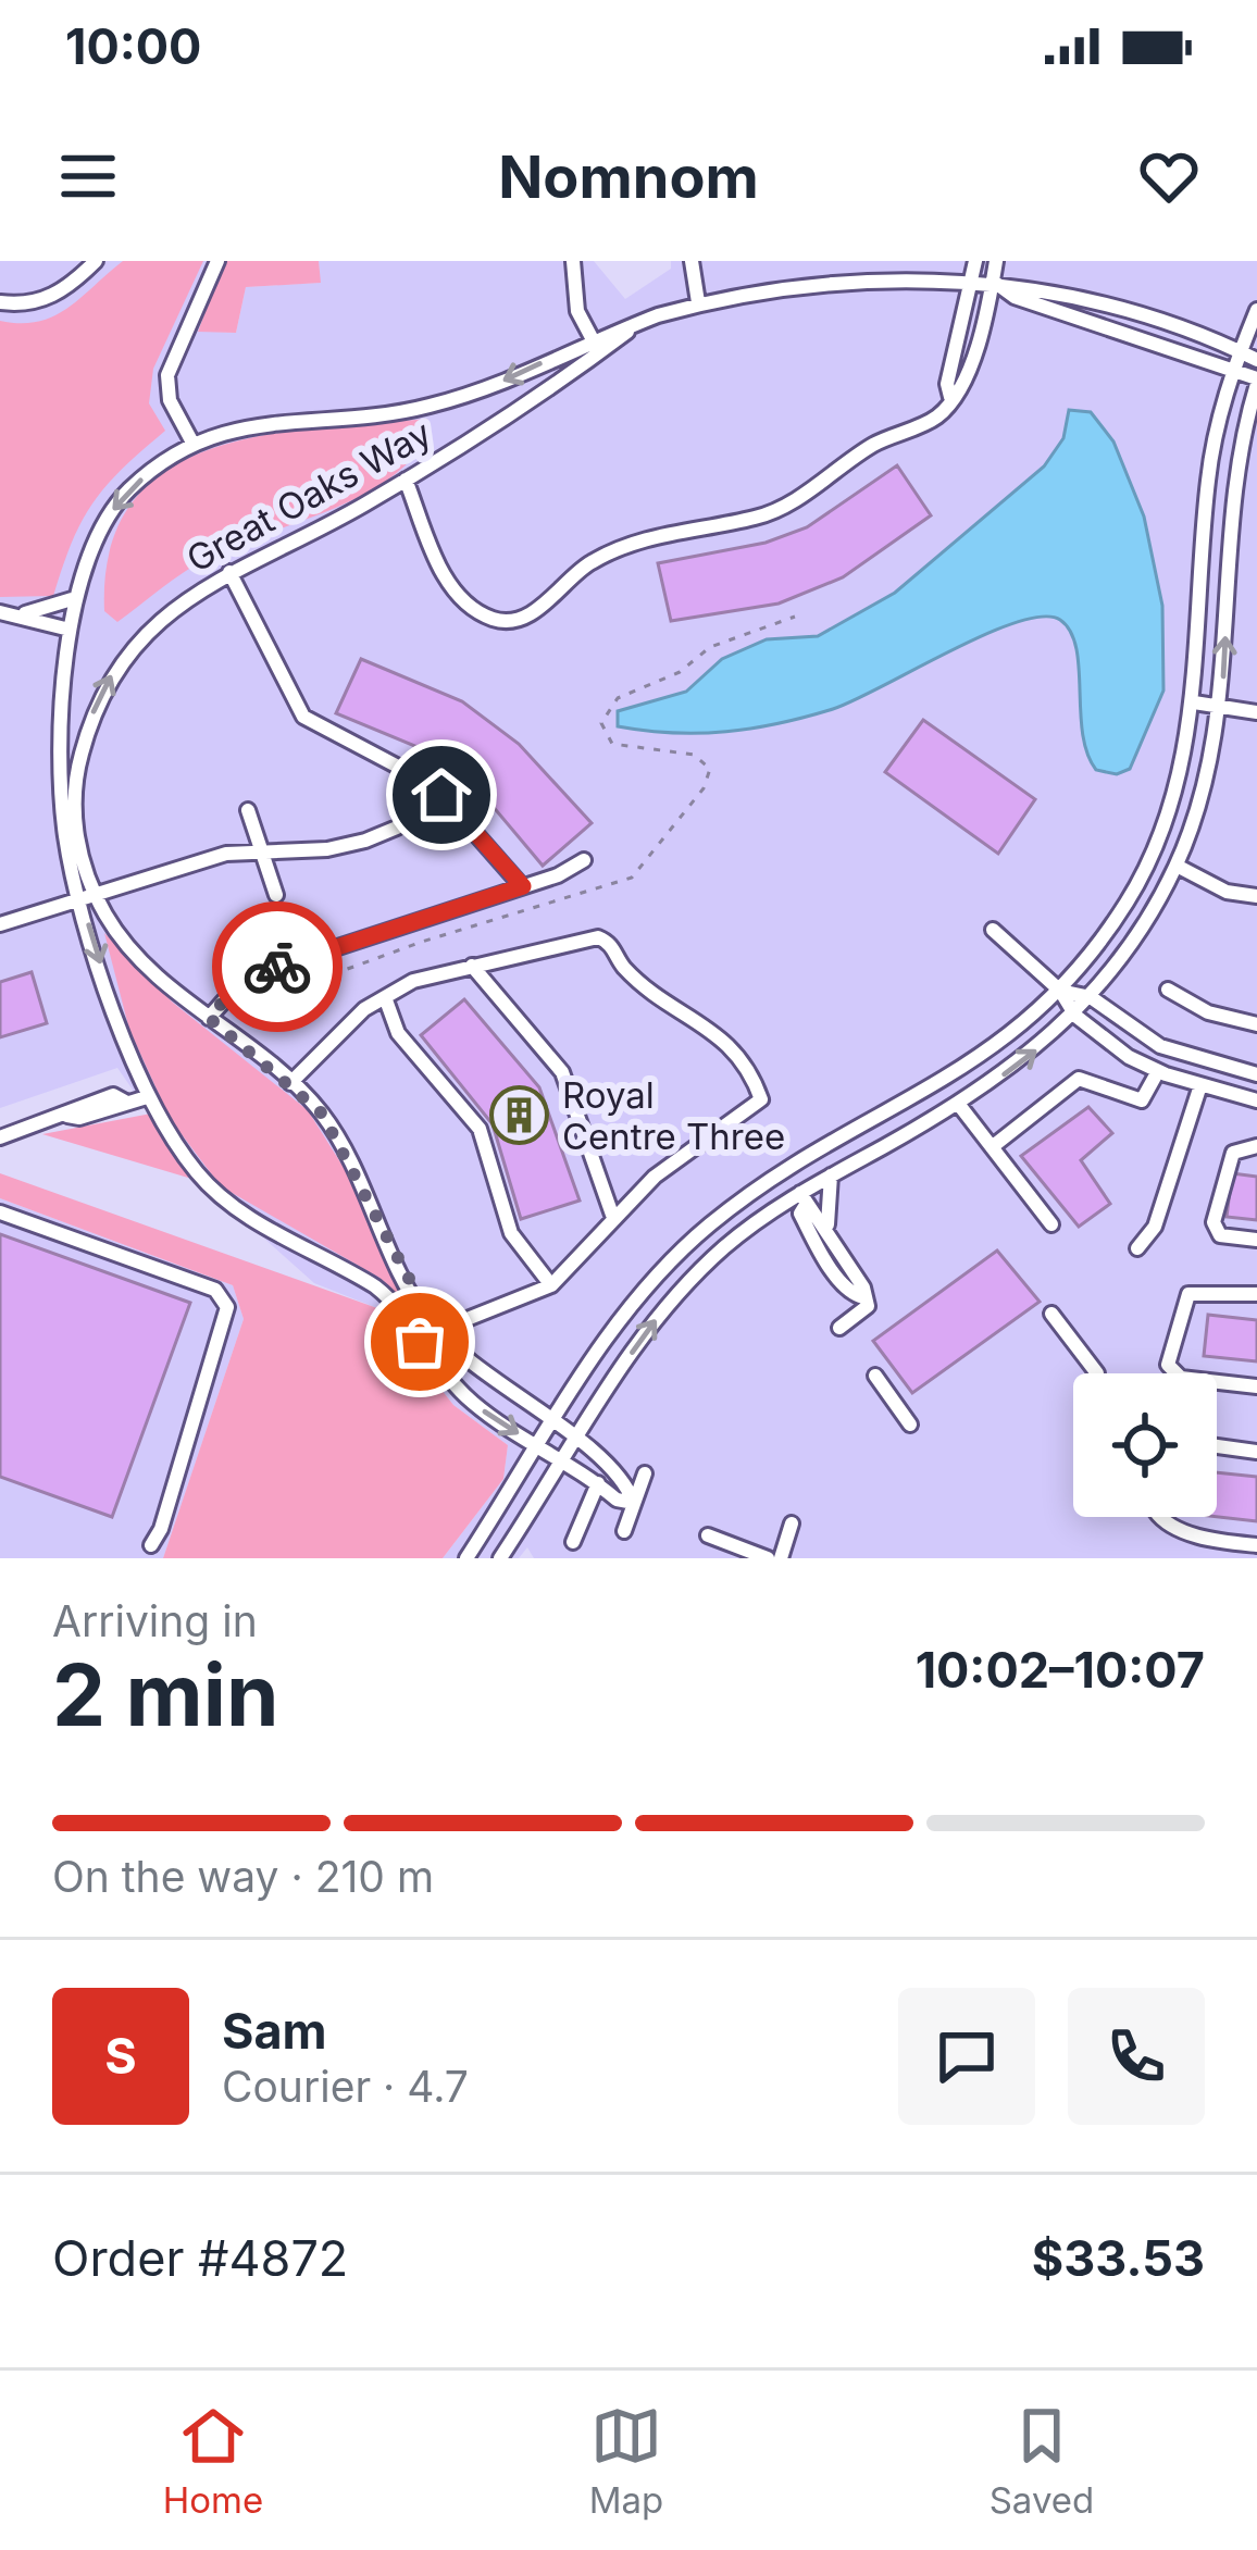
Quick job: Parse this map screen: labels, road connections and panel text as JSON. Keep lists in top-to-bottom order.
{
  "streets": {
    "street": ["Great Oaks Way"]
  },
  "places": {
    "building": ["Royal Centre Three"]
  },
  "page": {
    "status": "10:00",
    "header": "Nomnom",
    "heading": ["2 min", "Arriving in", "10:02–10:07"],
    "panel": [
      "Sam",
      "Courier · 4.7",
      "Order #4872",
      "$33.53"
    ],
    "bar": "On the way · 210 m",
    "round": "S",
    "tabs": ["Home", "Map", "Saved"]
  }
}
